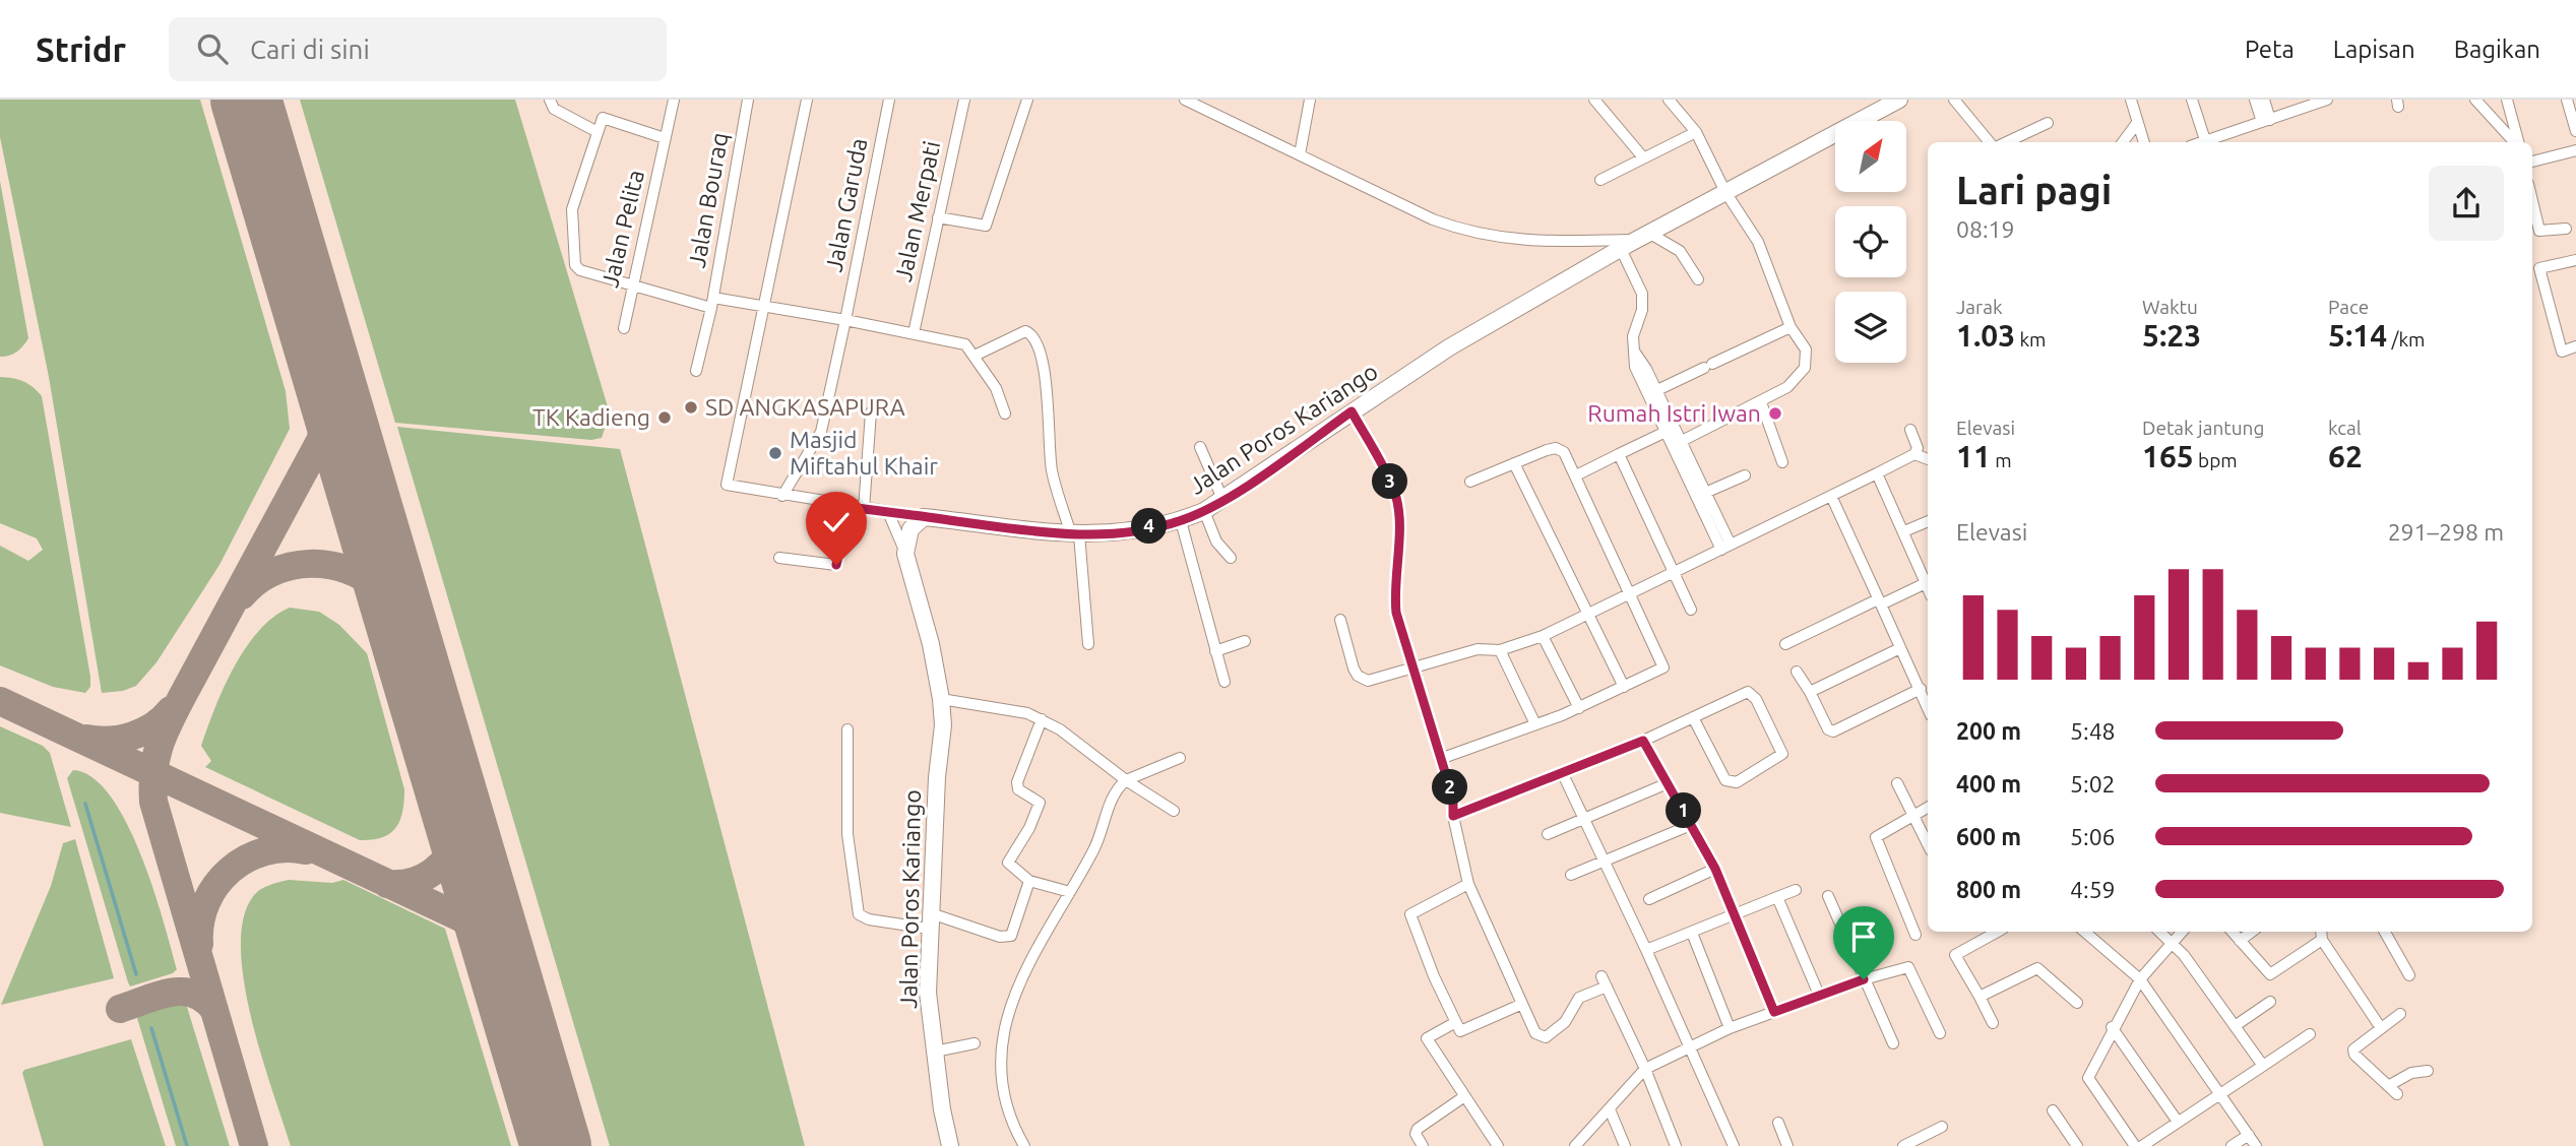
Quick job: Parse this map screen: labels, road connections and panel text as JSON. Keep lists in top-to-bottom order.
{
  "streets": {
    "main road": ["Jalan Poros Kariango"],
    "street": [
      "Jalan Bouraq",
      "Jalan Garuda",
      "Jalan Merpati",
      "Jalan Pelita"
    ]
  },
  "places": [
    "SD ANGKASAPURA",
    "Rumah Istri Iwan",
    "TK Kadieng",
    "Masjid Miftahul Khair"
  ],
  "north": "top right",
  "page": {
    "header": "Stridr",
    "search": "Cari di sini",
    "nav": ["Peta", "Lapisan", "Bagikan"],
    "heading": ["Lari pagi", "08:19"],
    "stats": [
      ["Jarak", "1.03 km"],
      ["Waktu", "5:23"],
      ["Pace", "5:14 /km"],
      ["Elevasi", "11 m"],
      ["Detak jantung", "165 bpm"],
      ["kcal", "62"]
    ],
    "pins": [
      "3",
      "4",
      "2",
      "1"
    ],
    "chart": ["Elevasi", "291–298 m"],
    "list": [
      {
        "name": "200 m",
        "note": "5:48"
      },
      {
        "name": "400 m",
        "note": "5:02"
      },
      {
        "name": "600 m",
        "note": "5:06"
      },
      {
        "name": "800 m",
        "note": "4:59"
      }
    ]
  }
}
